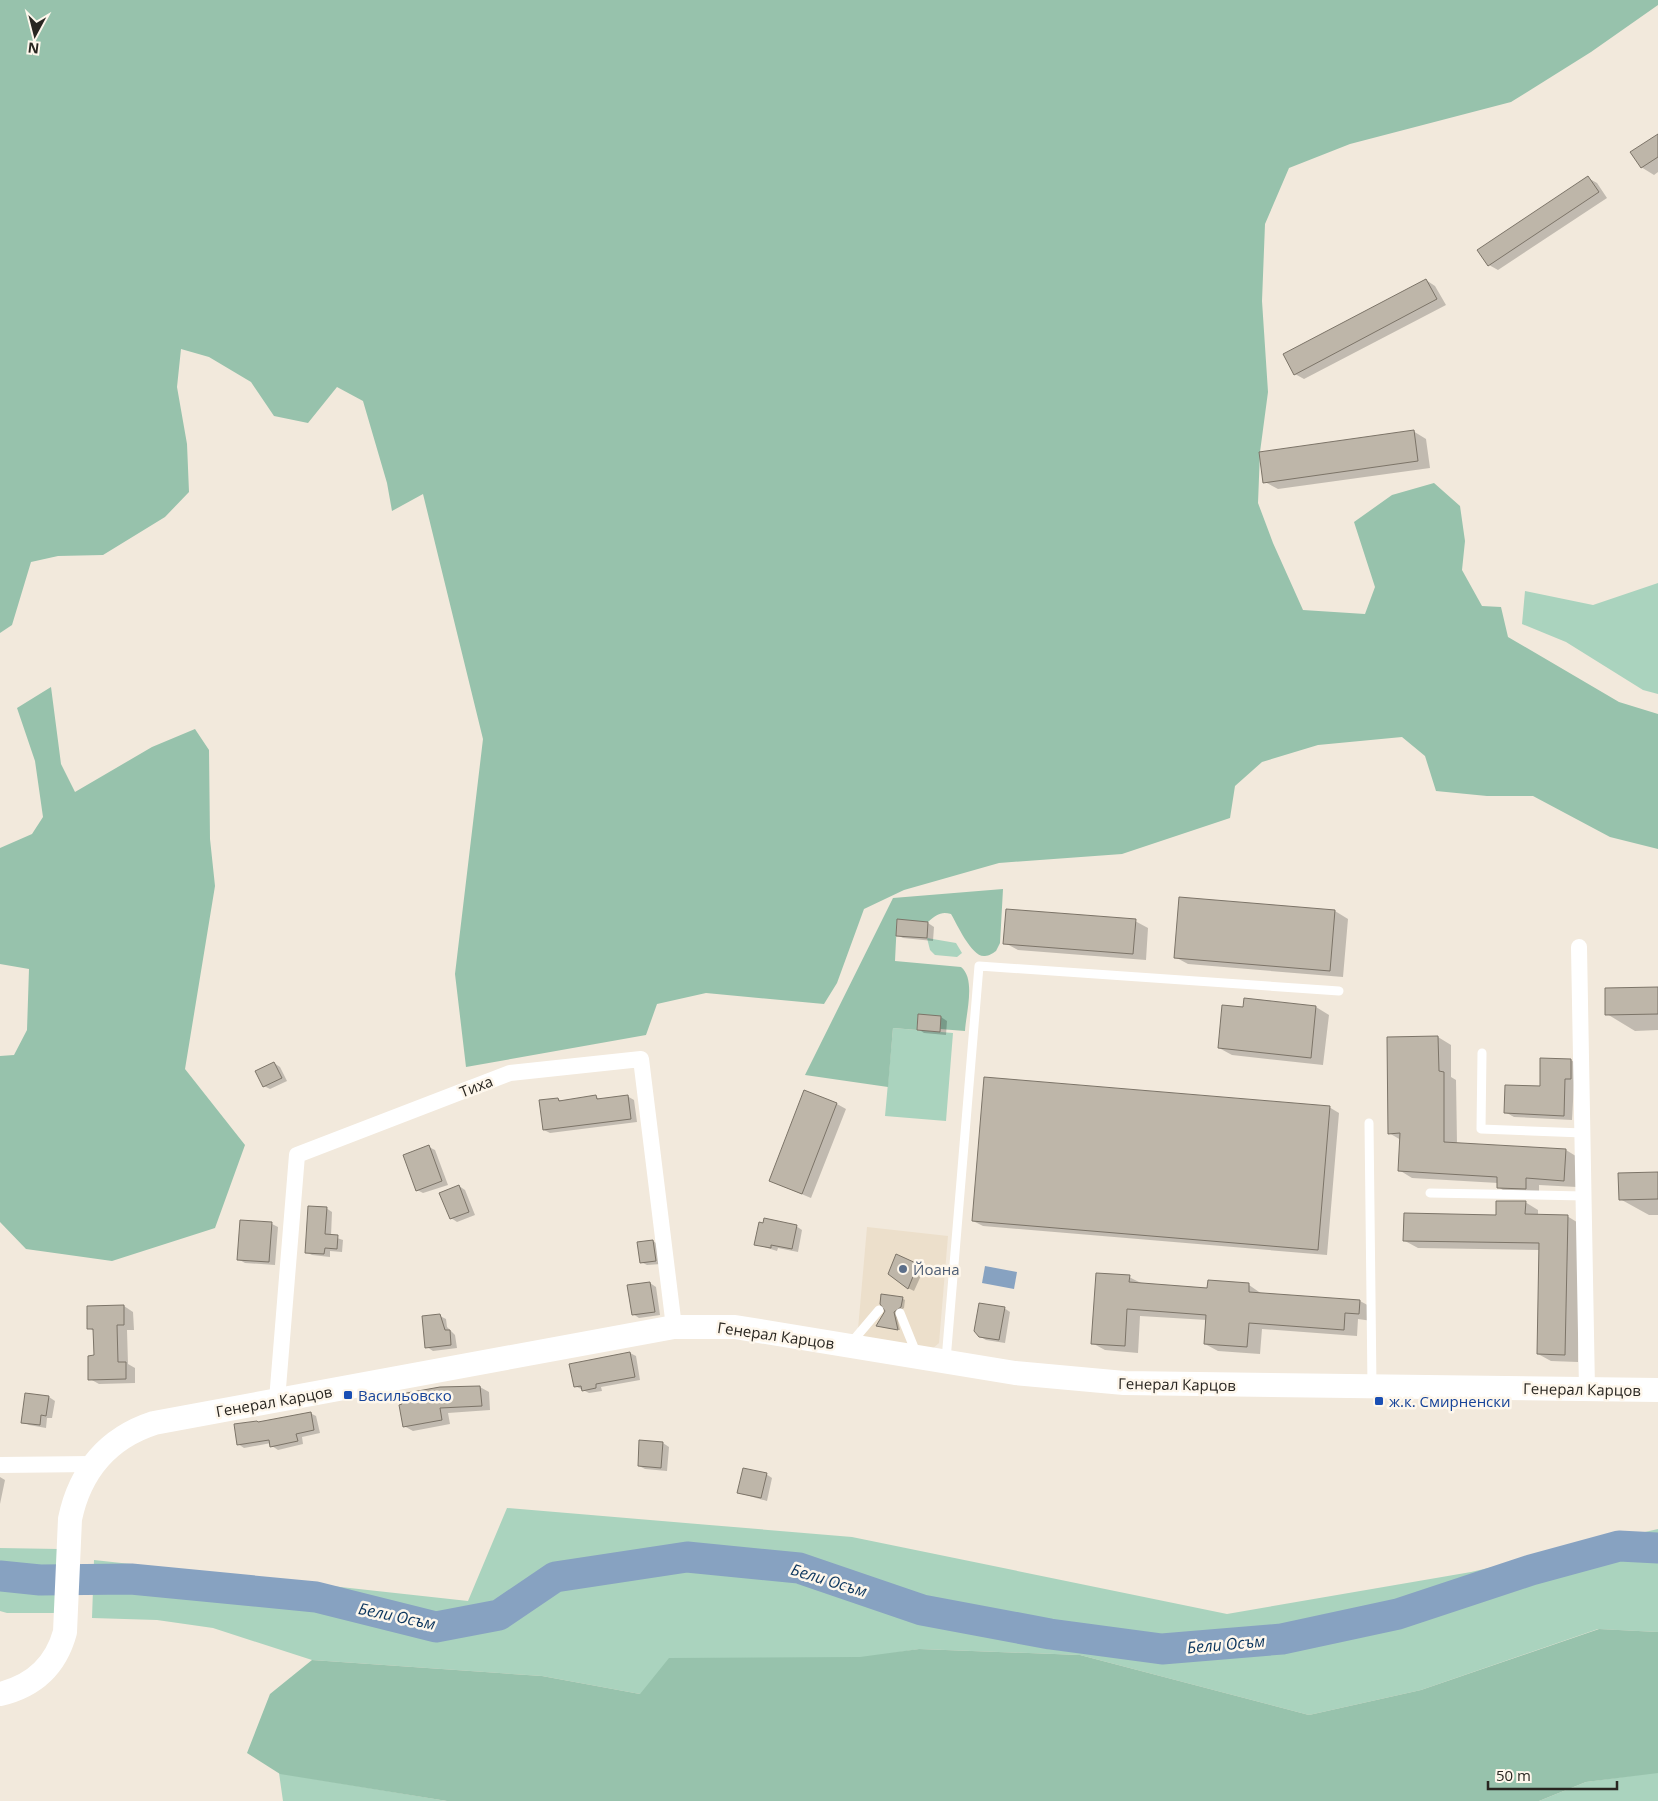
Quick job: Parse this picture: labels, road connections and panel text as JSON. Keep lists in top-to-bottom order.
{
  "streets": {
    "main road": ["Генерал Карцов"],
    "street": ["Тиха"]
  },
  "crossings": [
    ["Тиха", "Генерал Карцов"]
  ],
  "water": ["Бели Осъм"],
  "places": {
    "other": ["Йоана"],
    "transit": ["Васильовско", "ж.к. Смирненски"]
  },
  "scale_bar": "50 m",
  "north": "bottom"
}
